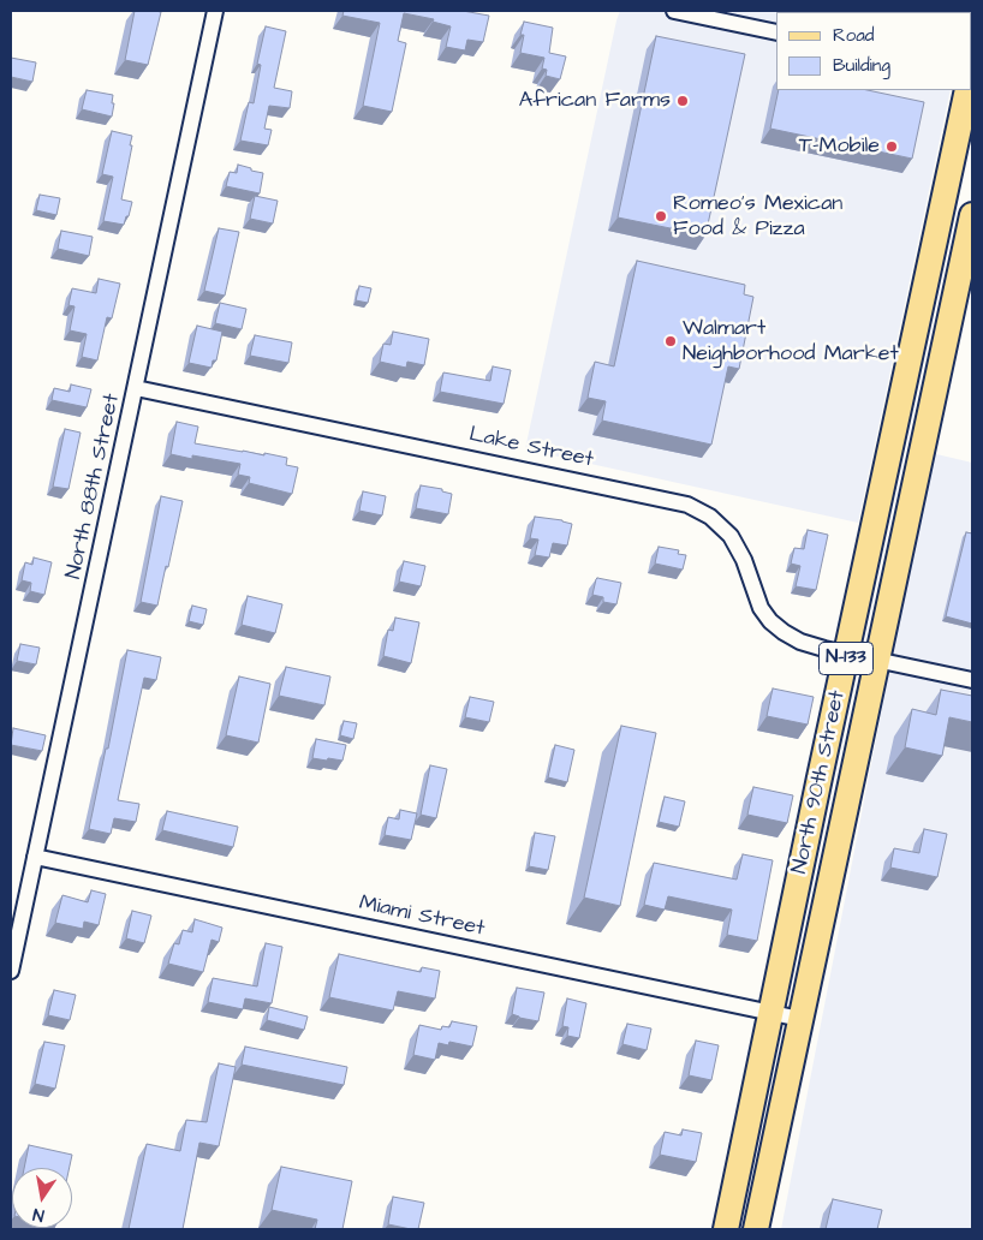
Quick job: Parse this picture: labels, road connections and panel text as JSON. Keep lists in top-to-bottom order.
{
  "streets": {
    "main road": ["N-133", "North 90th Street"],
    "street": ["Lake Street", "North 88th Street", "Miami Street"]
  },
  "crossings": [
    ["Lake Street", "North 88th Street"],
    ["Lake Street", "North 90th Street"],
    ["North 88th Street", "Miami Street"],
    ["North 90th Street", "Miami Street"]
  ],
  "places": [
    "African Farms",
    "T-Mobile",
    "Romeo's Mexican Food & Pizza",
    "Walmart Neighborhood Market"
  ],
  "legend": ["Road", "Building"],
  "north": "bottom"
}
